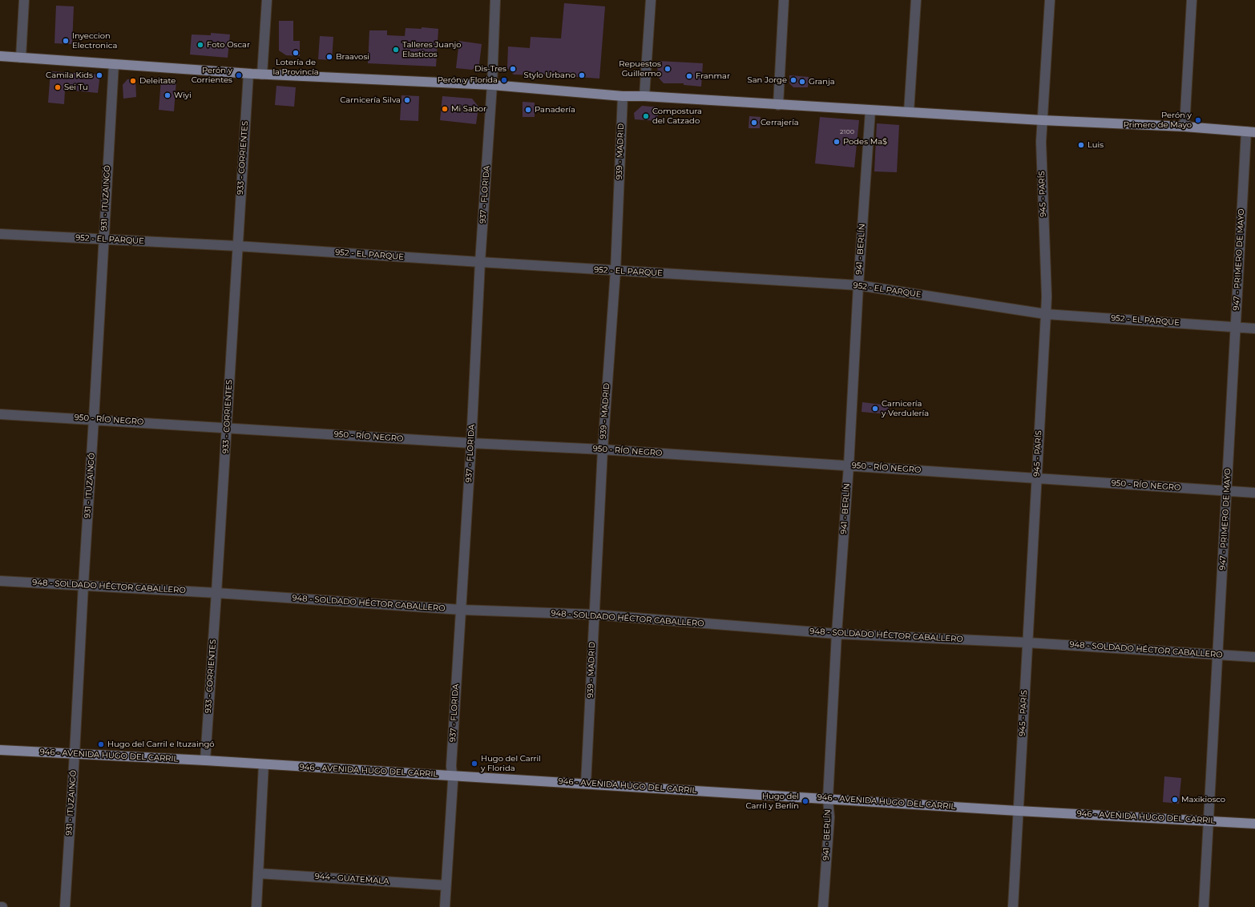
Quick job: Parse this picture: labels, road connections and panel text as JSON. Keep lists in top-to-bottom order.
{
  "streets": {
    "main road": ["946 - AVENIDA HUGO DEL CARRIL"],
    "street": [
      "939 - MADRID",
      "933 - CORRIENTES",
      "945 - PARÍS",
      "937 - FLORIDA",
      "931 - ITUZAINGÓ",
      "952 - EL PARQUE",
      "941 - BERLÍN",
      "947 - PRIMERO DE MAYO",
      "950 - RÍO NEGRO",
      "948 - SOLDADO HÉCTOR CABALLERO",
      "944 - GUATEMALA"
    ]
  },
  "crossings": [
    ["939 - MADRID", "952 - EL PARQUE"],
    ["939 - MADRID", "950 - RÍO NEGRO"],
    ["939 - MADRID", "948 - SOLDADO HÉCTOR CABALLERO"],
    ["939 - MADRID", "946 - AVENIDA HUGO DEL CARRIL"],
    ["933 - CORRIENTES", "952 - EL PARQUE"],
    ["933 - CORRIENTES", "950 - RÍO NEGRO"],
    ["933 - CORRIENTES", "948 - SOLDADO HÉCTOR CABALLERO"],
    ["933 - CORRIENTES", "946 - AVENIDA HUGO DEL CARRIL"],
    ["945 - PARÍS", "952 - EL PARQUE"],
    ["945 - PARÍS", "950 - RÍO NEGRO"],
    ["945 - PARÍS", "948 - SOLDADO HÉCTOR CABALLERO"],
    ["945 - PARÍS", "946 - AVENIDA HUGO DEL CARRIL"],
    ["937 - FLORIDA", "952 - EL PARQUE"],
    ["937 - FLORIDA", "950 - RÍO NEGRO"],
    ["937 - FLORIDA", "948 - SOLDADO HÉCTOR CABALLERO"],
    ["937 - FLORIDA", "946 - AVENIDA HUGO DEL CARRIL"],
    ["937 - FLORIDA", "944 - GUATEMALA"],
    ["931 - ITUZAINGÓ", "952 - EL PARQUE"],
    ["931 - ITUZAINGÓ", "950 - RÍO NEGRO"],
    ["931 - ITUZAINGÓ", "948 - SOLDADO HÉCTOR CABALLERO"],
    ["931 - ITUZAINGÓ", "946 - AVENIDA HUGO DEL CARRIL"],
    ["952 - EL PARQUE", "941 - BERLÍN"],
    ["952 - EL PARQUE", "947 - PRIMERO DE MAYO"],
    ["941 - BERLÍN", "950 - RÍO NEGRO"],
    ["941 - BERLÍN", "948 - SOLDADO HÉCTOR CABALLERO"],
    ["941 - BERLÍN", "946 - AVENIDA HUGO DEL CARRIL"],
    ["947 - PRIMERO DE MAYO", "950 - RÍO NEGRO"],
    ["947 - PRIMERO DE MAYO", "948 - SOLDADO HÉCTOR CABALLERO"],
    ["947 - PRIMERO DE MAYO", "946 - AVENIDA HUGO DEL CARRIL"]
  ],
  "places": [
    "Inyeccion Electronica",
    "Foto Oscar",
    "Talleres Juanjo Elasticos",
    "Lotería de la Provincía",
    "Braavosi",
    "Dis-Tres",
    "Repuestos Guillermo",
    "Camila Kids",
    "Perón y Corrientes",
    "Stylo Urbano",
    "Franmar",
    "Perón y Florida",
    "San Jorge",
    "Deleitate",
    "Granja",
    "Sei Tu",
    "Wiyi",
    "Carnicería Silva",
    "Mi Sabor",
    "Panadería",
    "Compostura del Catzado",
    "Perón y Primero de Mayo",
    "Cerrajería",
    "Podes Ma$",
    "Luis",
    "Carnicería y Verdulería",
    "Hugo del Carril e Ituzaingó",
    "Hugo del Carril y Florida",
    "Maxikiosco",
    "Hugo del Carril y Berlín"
  ],
  "house_numbers": ["2100"]
}
